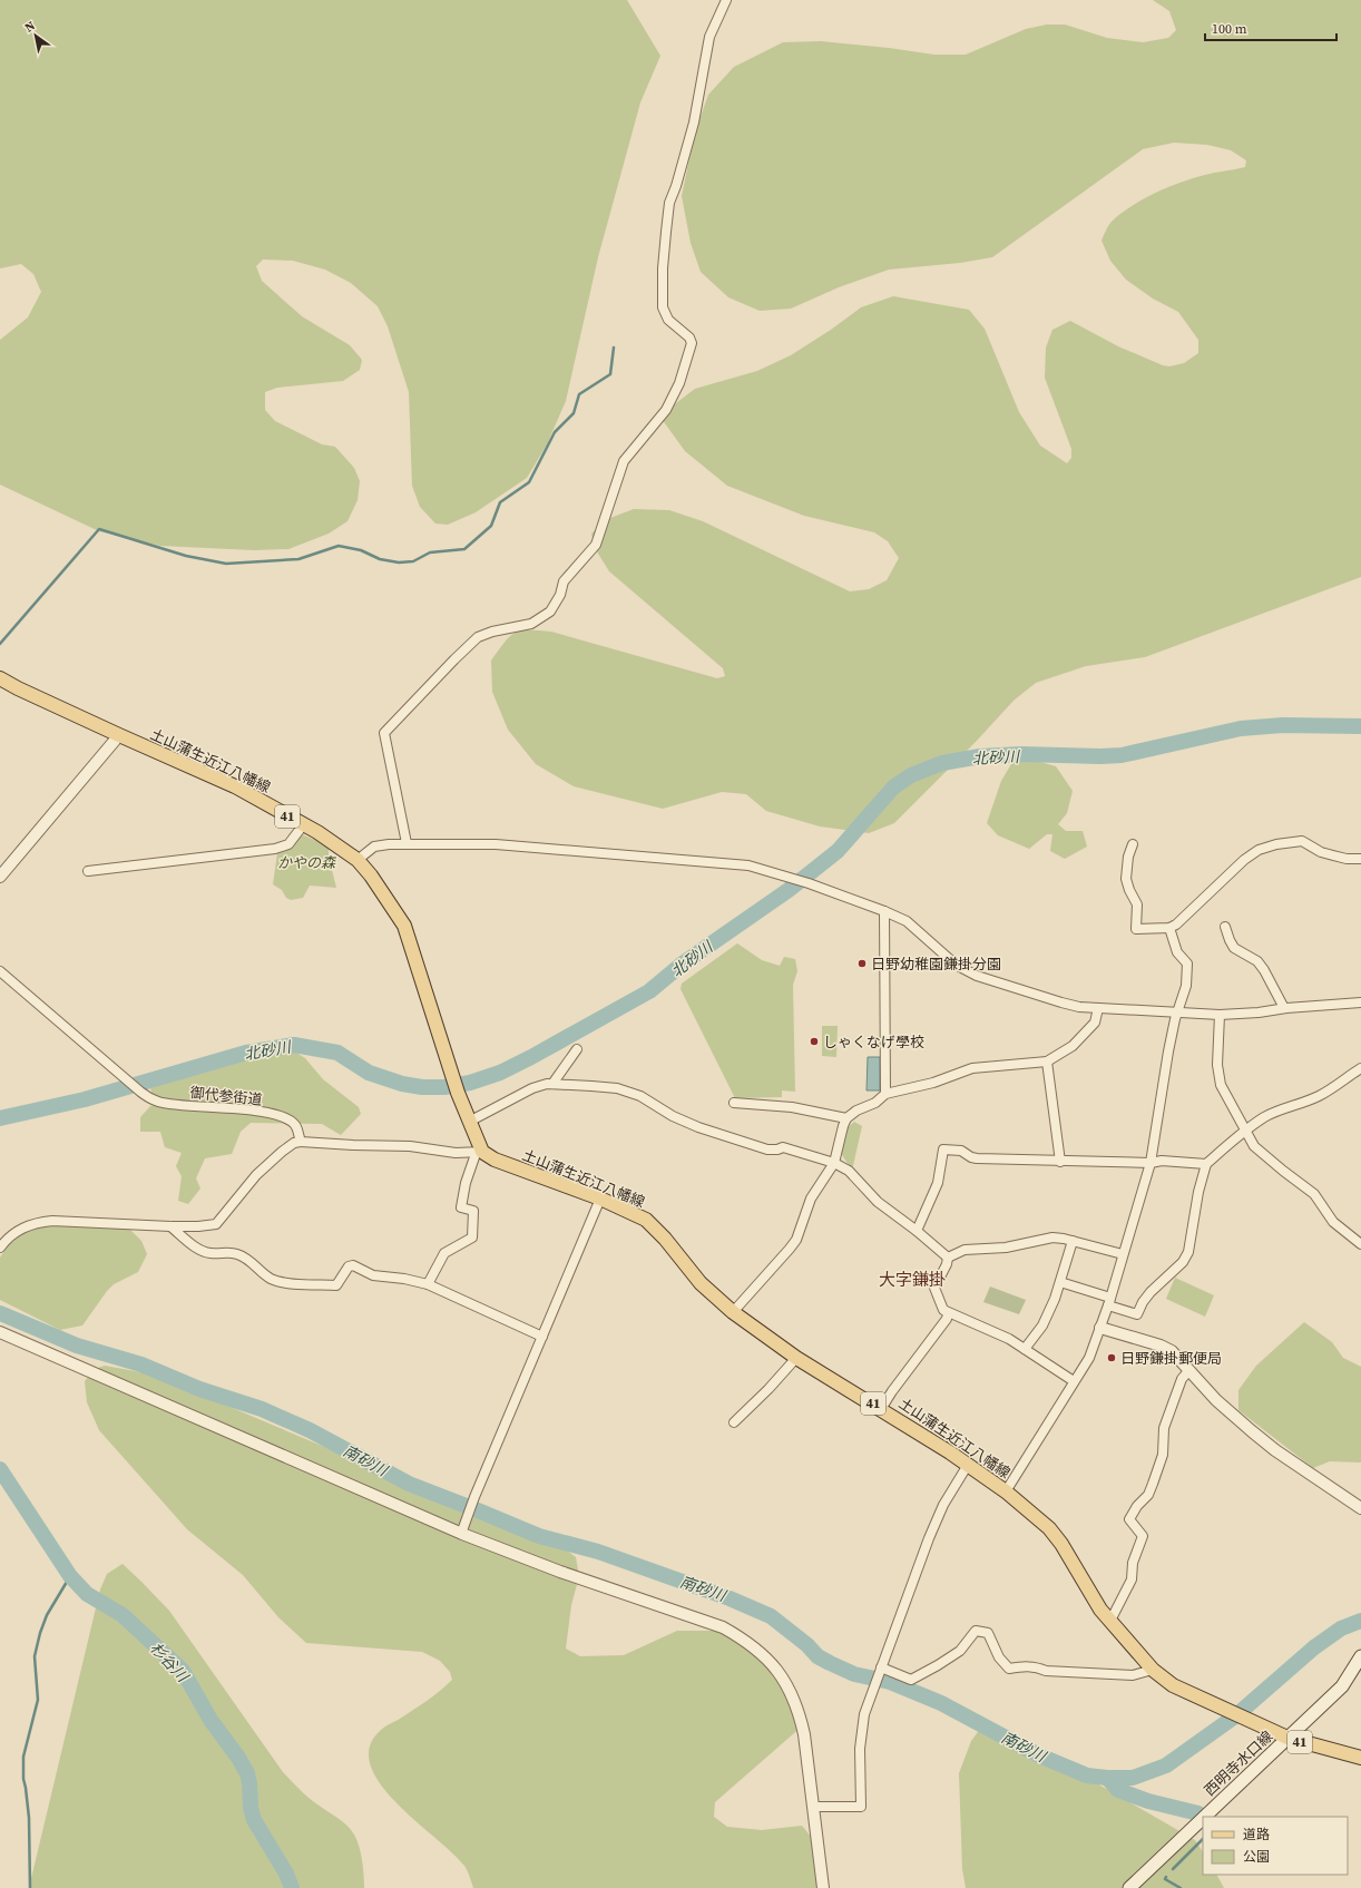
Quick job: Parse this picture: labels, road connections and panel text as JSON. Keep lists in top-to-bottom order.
{
  "streets": {
    "main road": ["土山蒲生近江八幡線", "41", "西明寺水口線"],
    "street": ["御代参街道"]
  },
  "crossings": [
    ["土山蒲生近江八幡線", "西明寺水口線"]
  ],
  "districts": ["大字鎌掛"],
  "water": ["北砂川", "南砂川", "杉谷川"],
  "parks": ["かやの森"],
  "places": ["日野幼稚園鎌掛分園", "しゃくなげ學校", "日野鎌掛郵便局"],
  "legend": ["道路", "公園"],
  "scale_bar": "100 m",
  "north": "top left"
}
